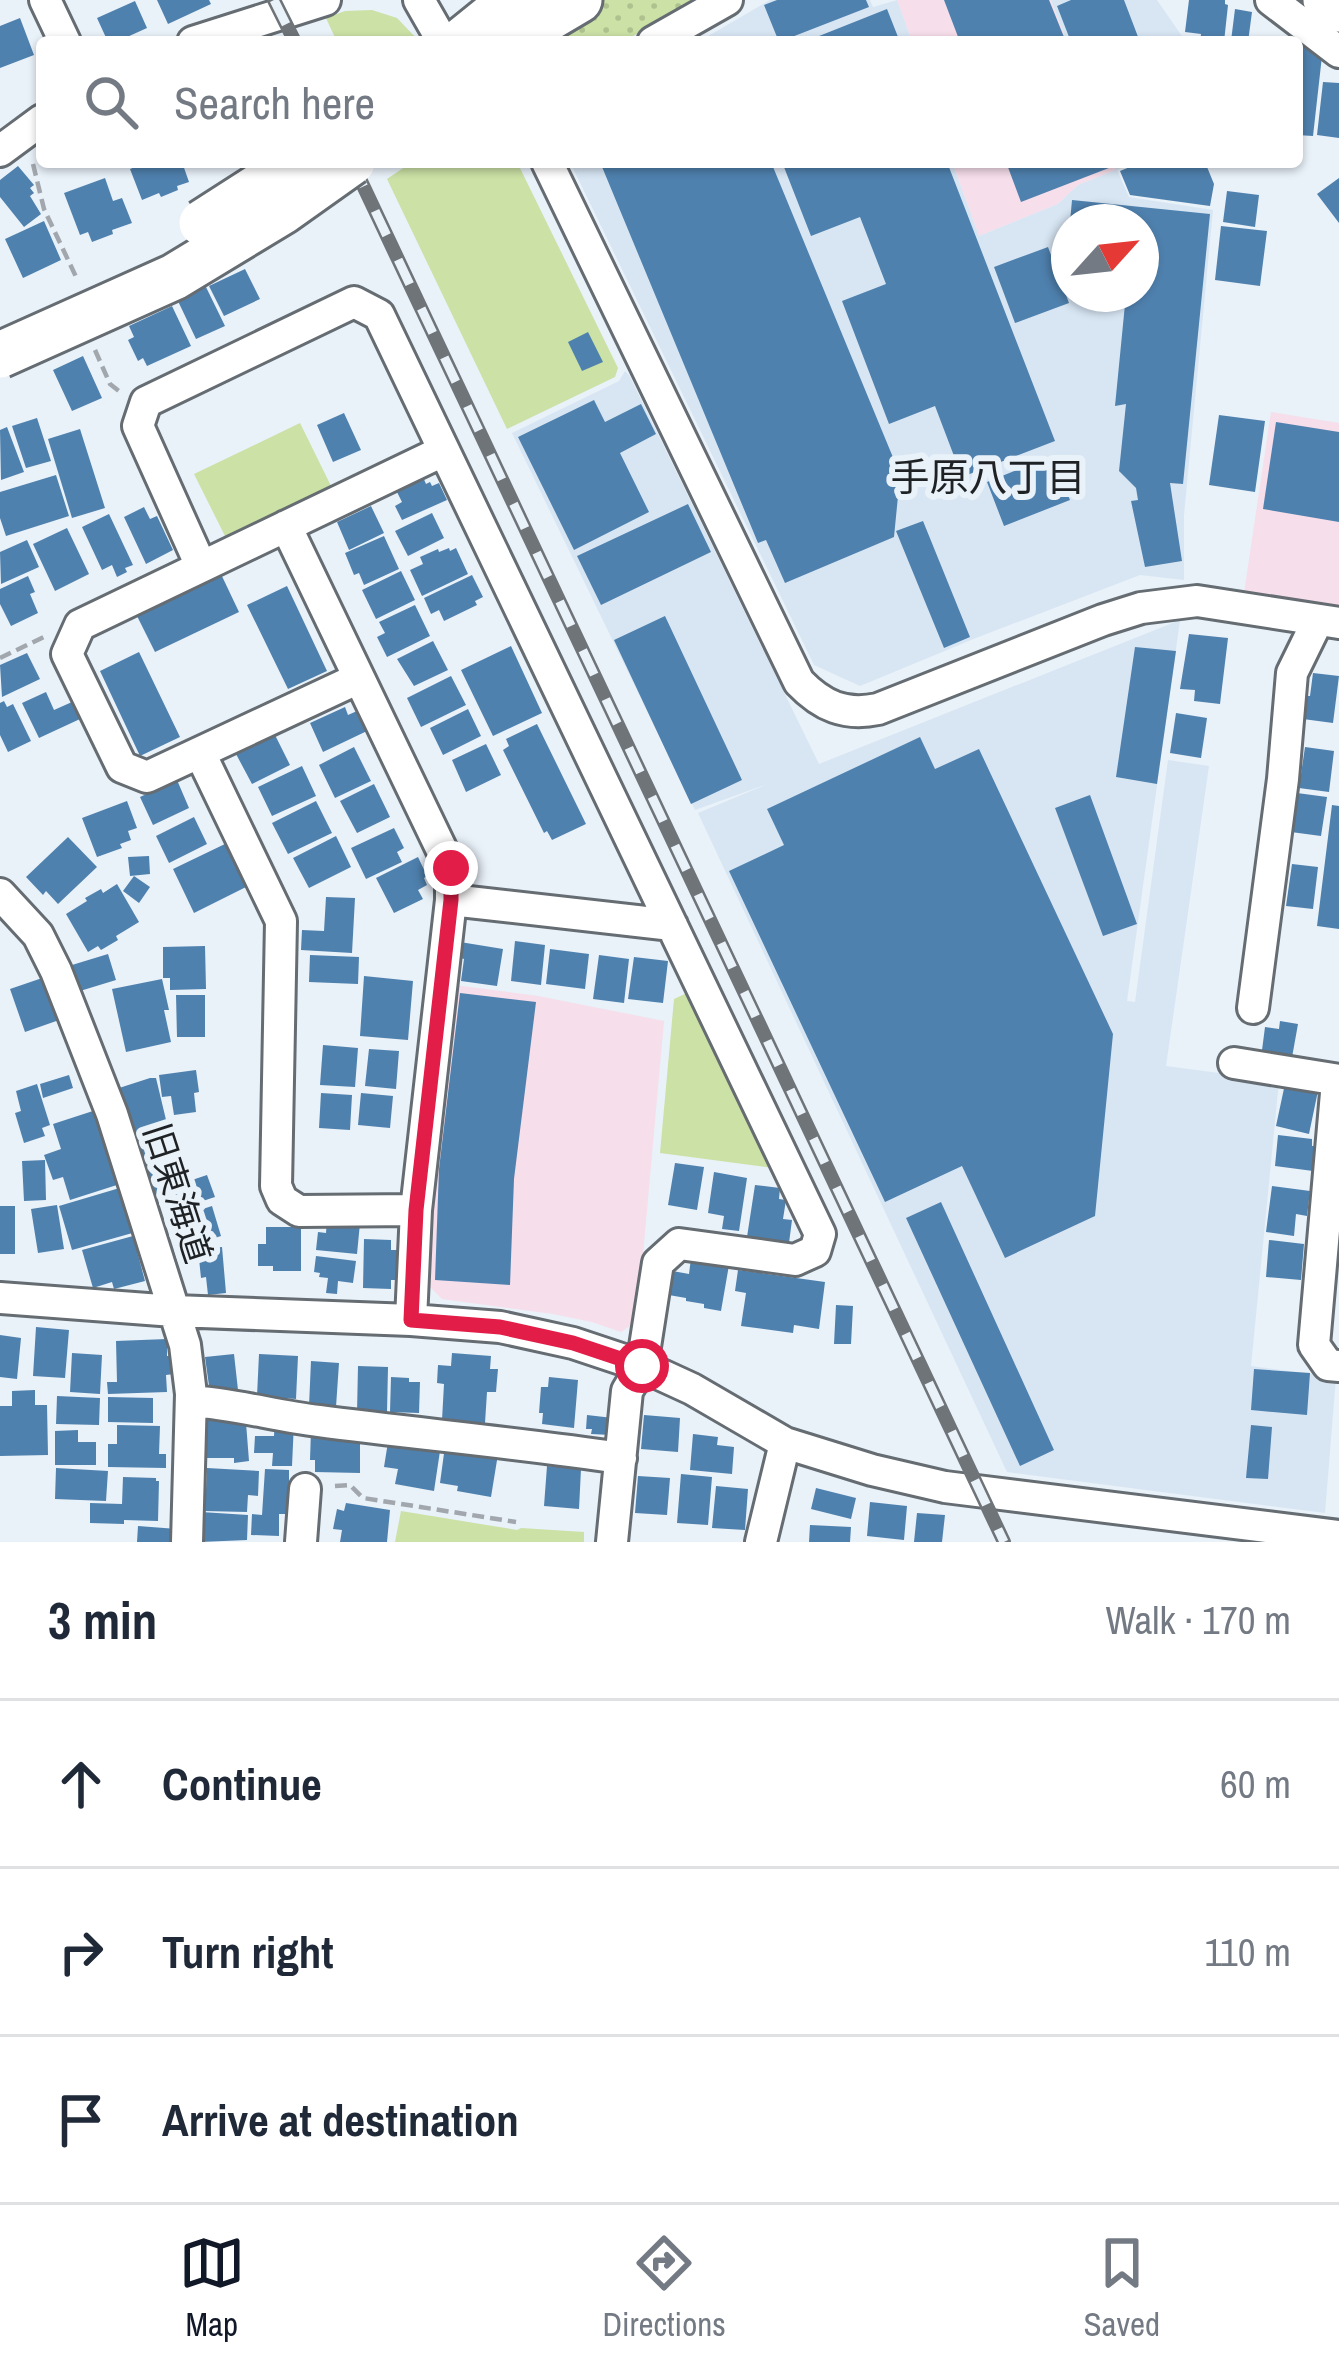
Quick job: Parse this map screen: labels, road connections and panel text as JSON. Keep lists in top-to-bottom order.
{
  "streets": {
    "street": ["旧東海道"]
  },
  "districts": ["手原八丁目"],
  "north": "top right",
  "page": {
    "search": "Search here",
    "heading": ["3 min", "Walk · 170 m"],
    "list": [
      ["Continue", "60 m"],
      ["Turn right", "110 m"],
      "Arrive at destination"
    ],
    "nav": ["Map", "Directions", "Saved"]
  }
}
